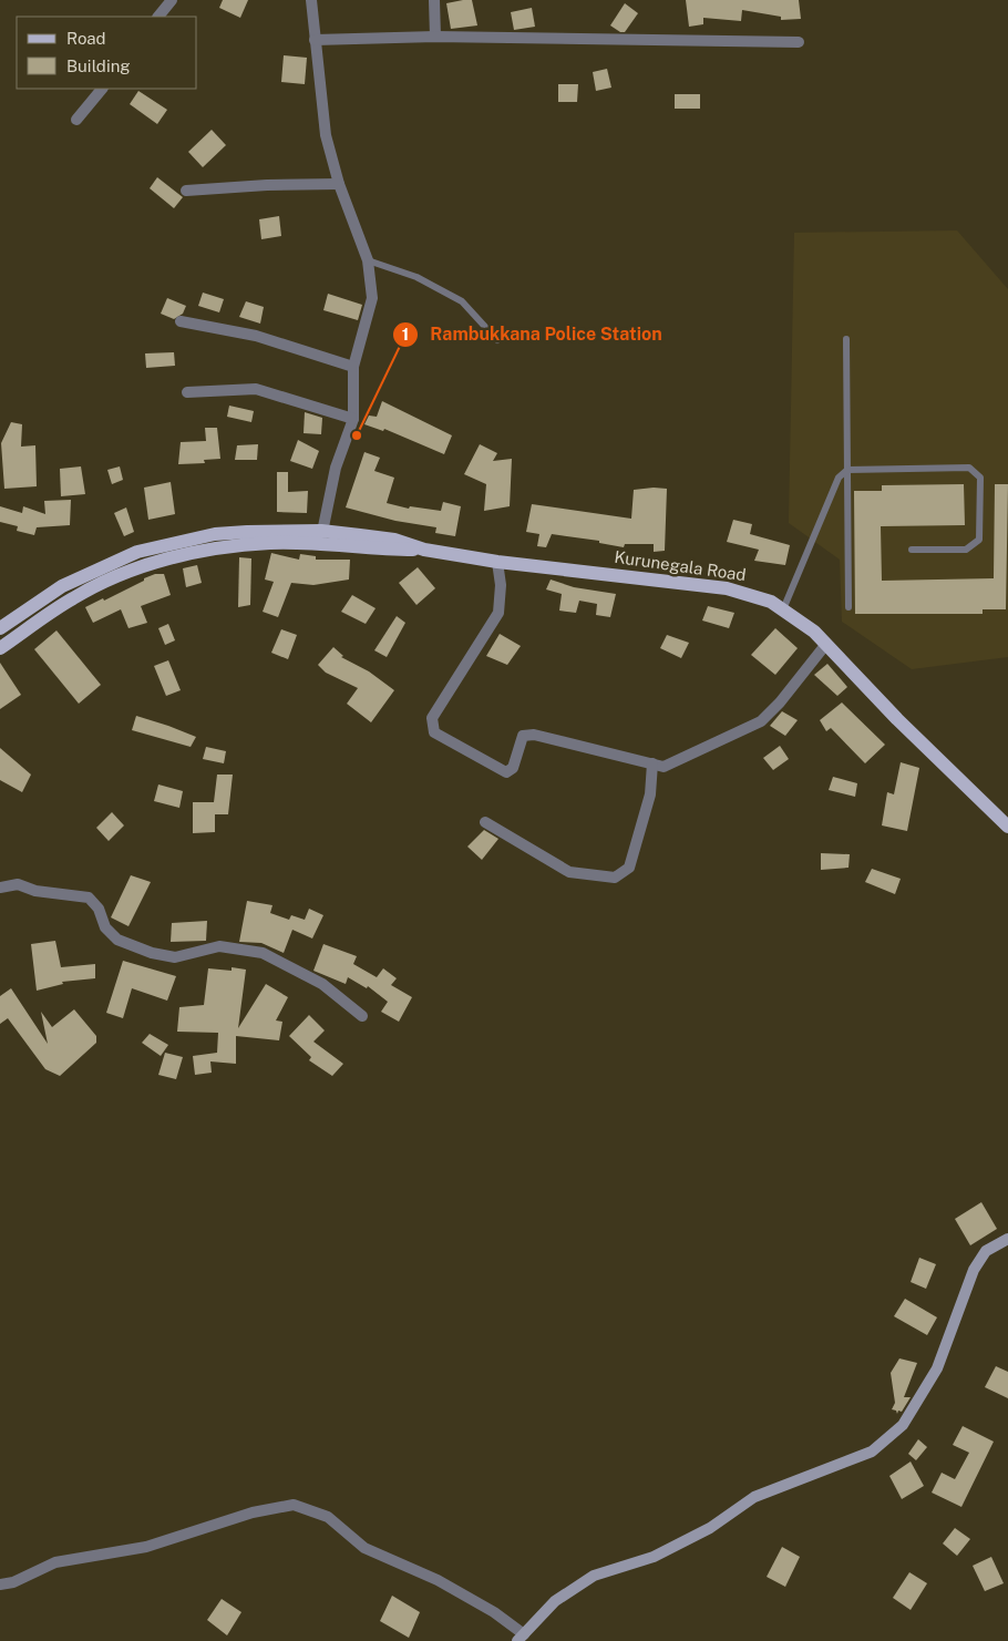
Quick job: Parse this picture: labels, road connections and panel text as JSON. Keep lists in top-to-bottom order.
{
  "streets": {
    "main road": ["Kurunegala Road"]
  },
  "places": ["Rambukkana Police Station"],
  "legend": ["Road", "Building"]
}
